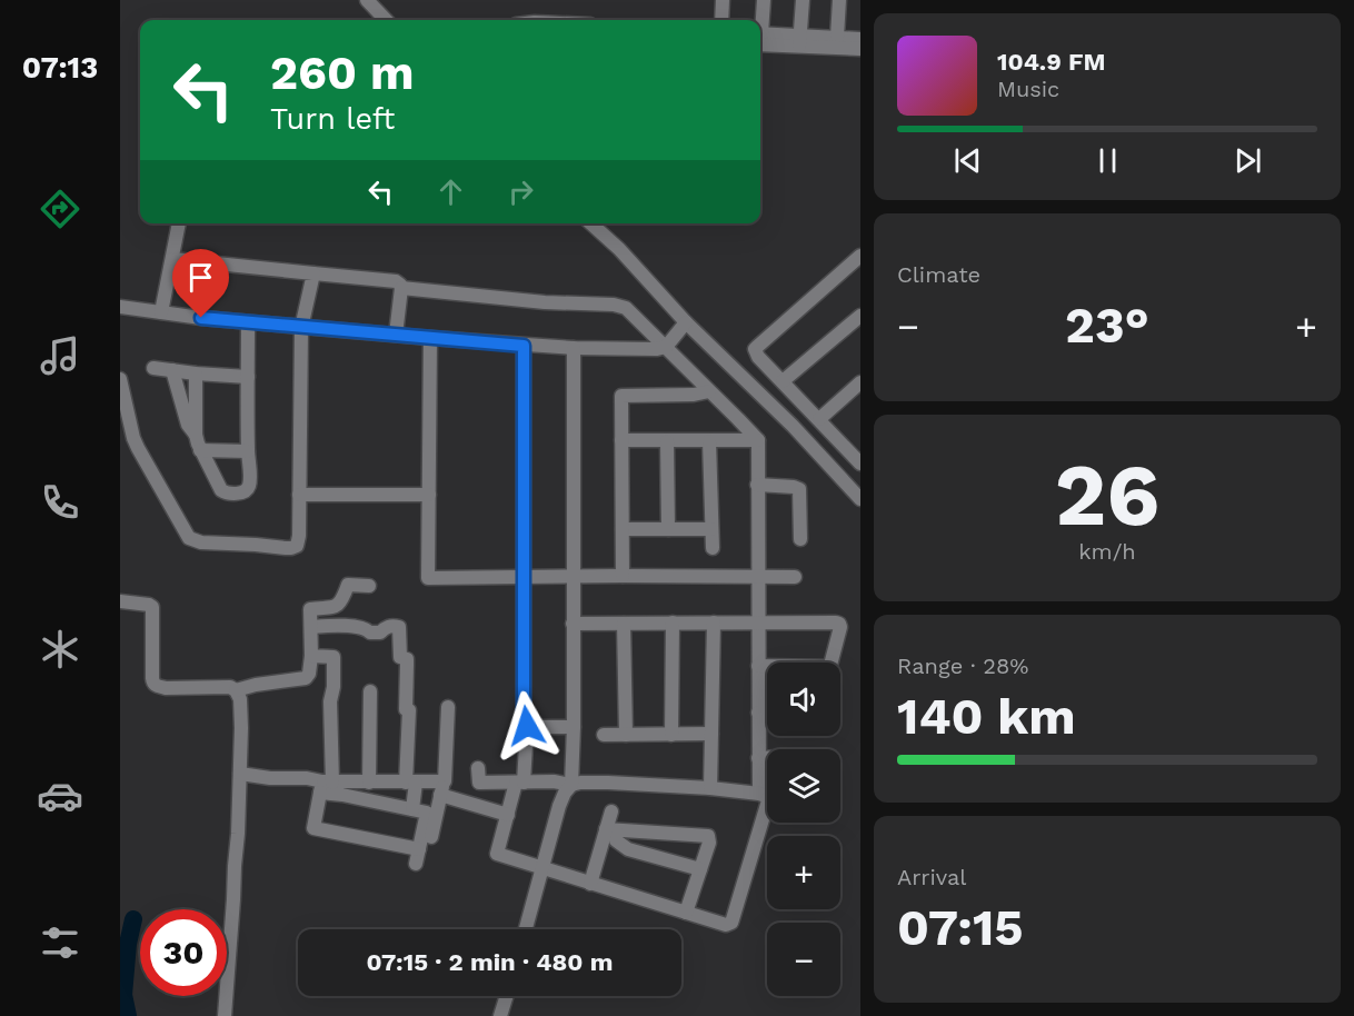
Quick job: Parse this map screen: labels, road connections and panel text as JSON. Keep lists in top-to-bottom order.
{
  "page": {
    "tabs": "07:13",
    "turn": ["260 m", "Turn left"],
    "song": ["104.9 FM", "Music"],
    "tile": [
      "Climate",
      ["26", "km/h"],
      ["Range · 28%", "140 km"],
      ["Arrival", "07:15"]
    ],
    "heat": ["−", "23°", "+"],
    "map_buttons": ["+", "−"],
    "limit": "30",
    "trip": "07:15 · 2 min · 480 m"
  }
}
